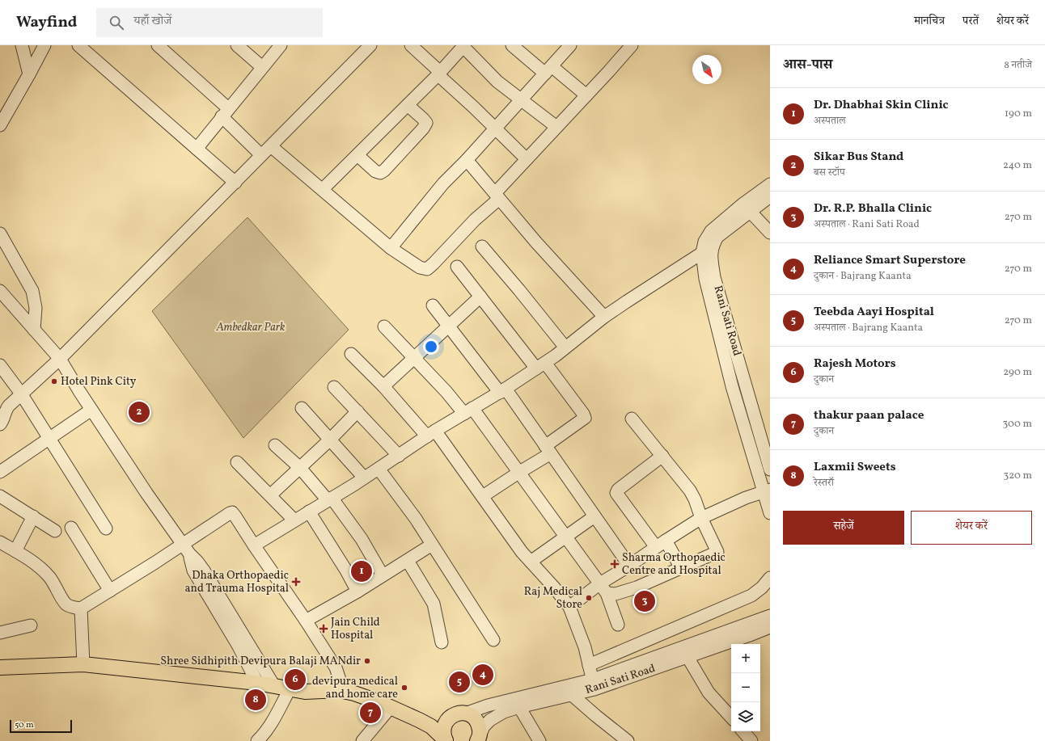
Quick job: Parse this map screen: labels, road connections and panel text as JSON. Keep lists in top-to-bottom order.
{
  "streets": {
    "street": ["Rani Sati Road"]
  },
  "parks": ["Ambedkar Park"],
  "places": {
    "other": [
      "Hotel Pink City",
      "Raj Medical Store",
      "Shree Sidhipith Devipura Balaji MANdir",
      "devipura medical and home care"
    ],
    "health": ["Sharma Orthopaedic Centre and Hospital", "Dhaka Orthopaedic and Trauma Hospital", "Jain Child Hospital"]
  },
  "scale_bar": "50 m",
  "north": "bottom right",
  "page": {
    "header": "Wayfind",
    "search": "यहाँ खोजें",
    "nav": ["मानचित्र", "परतें", "शेयर करें"],
    "heading": ["आस-पास", "8 नतीजे"],
    "list": [
      {
        "mark": "1",
        "name": "Dr. Dhabhai Skin Clinic",
        "note": "अस्पताल",
        "value": "190 m"
      },
      {
        "mark": "2",
        "name": "Sikar Bus Stand",
        "note": "बस स्टॉप",
        "value": "240 m"
      },
      {
        "mark": "3",
        "name": "Dr. R.P. Bhalla Clinic",
        "note": "अस्पताल · Rani Sati Road",
        "value": "270 m"
      },
      {
        "mark": "4",
        "name": "Reliance Smart Superstore",
        "note": "दुकान · Bajrang Kaanta",
        "value": "270 m"
      },
      {
        "mark": "5",
        "name": "Teebda Aayi Hospital",
        "note": "अस्पताल · Bajrang Kaanta",
        "value": "270 m"
      },
      {
        "mark": "6",
        "name": "Rajesh Motors",
        "note": "दुकान",
        "value": "290 m"
      },
      {
        "mark": "7",
        "name": "thakur paan palace",
        "note": "दुकान",
        "value": "300 m"
      },
      {
        "mark": "8",
        "name": "Laxmii Sweets",
        "note": "रेस्तराँ",
        "value": "320 m"
      }
    ],
    "pins": [
      "2",
      "1",
      "3",
      "4",
      "6",
      "5",
      "8",
      "7"
    ],
    "buttons": ["सहेजें", "शेयर करें"],
    "map_buttons": ["+", "−"],
    "scale": "50 m"
  }
}
